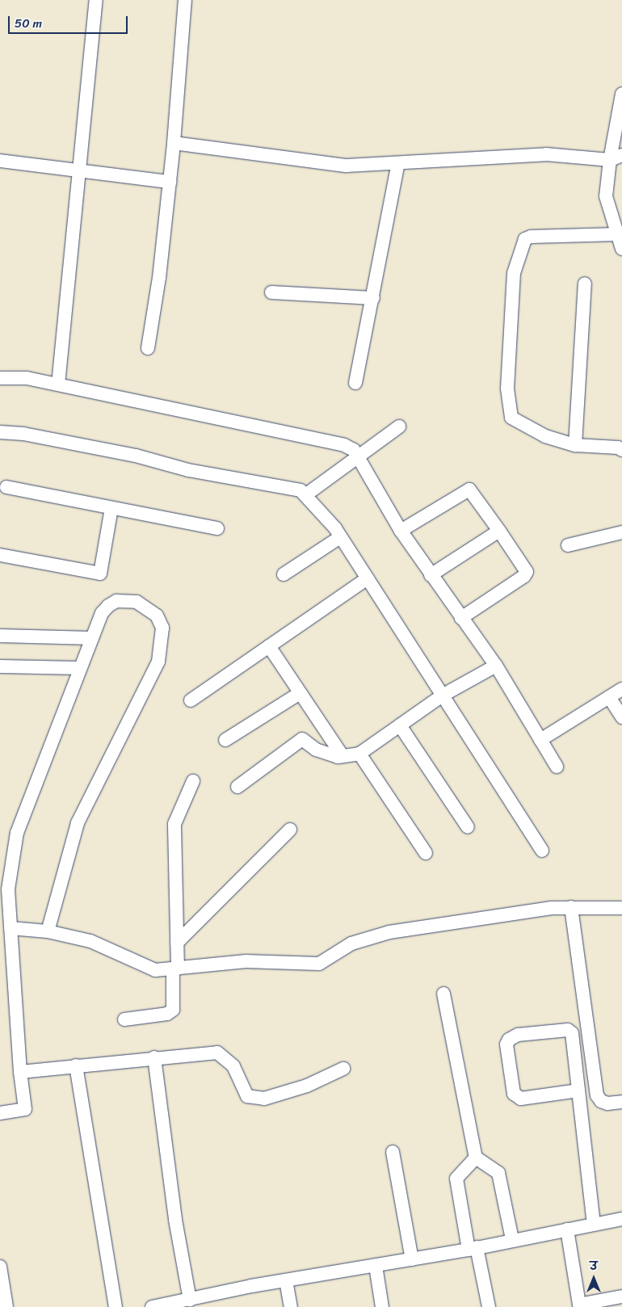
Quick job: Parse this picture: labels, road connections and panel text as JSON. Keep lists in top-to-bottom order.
{
  "scale_bar": "50 m",
  "north": "top"
}
